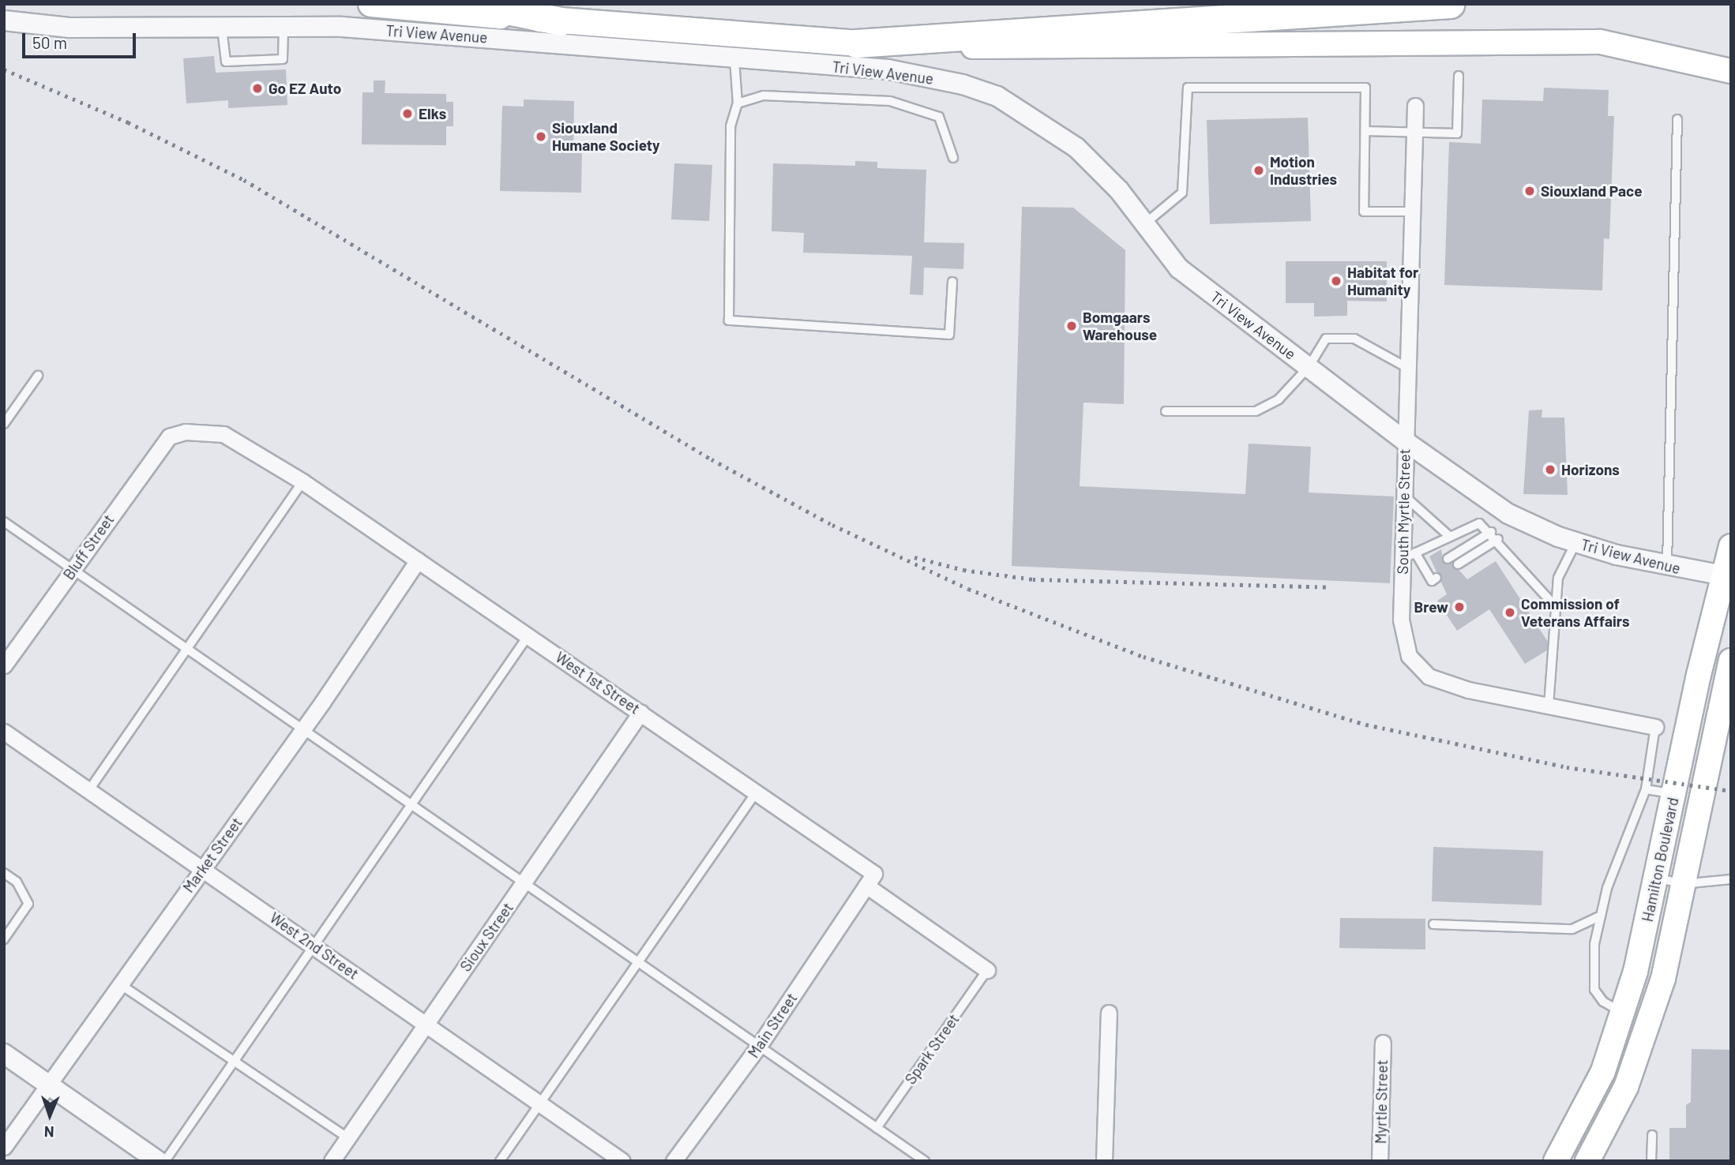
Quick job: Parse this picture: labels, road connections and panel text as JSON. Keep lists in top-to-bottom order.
{
  "streets": {
    "main road": ["Hamilton Boulevard"],
    "street": [
      "Tri View Avenue",
      "South Myrtle Street",
      "Bluff Street",
      "West 1st Street",
      "Market Street",
      "Sioux Street",
      "West 2nd Street",
      "Main Street",
      "Myrtle Street"
    ],
    "lane": ["Spark Street"]
  },
  "crossings": [
    ["Tri View Avenue", "South Myrtle Street"],
    ["Tri View Avenue", "Hamilton Boulevard"],
    ["Bluff Street", "West 1st Street"],
    ["West 1st Street", "Market Street"],
    ["West 1st Street", "Sioux Street"],
    ["West 1st Street", "Main Street"],
    ["Market Street", "West 2nd Street"],
    ["Sioux Street", "West 2nd Street"]
  ],
  "places": [
    "Go EZ Auto",
    "Elks",
    "Siouxland Humane Society",
    "Motion Industries",
    "Siouxland Pace",
    "Habitat for Humanity",
    "Bomgaars Warehouse",
    "Horizons",
    "Brew",
    "Commission of Veterans Affairs"
  ],
  "scale_bar": "50 m",
  "north": "bottom"
}
